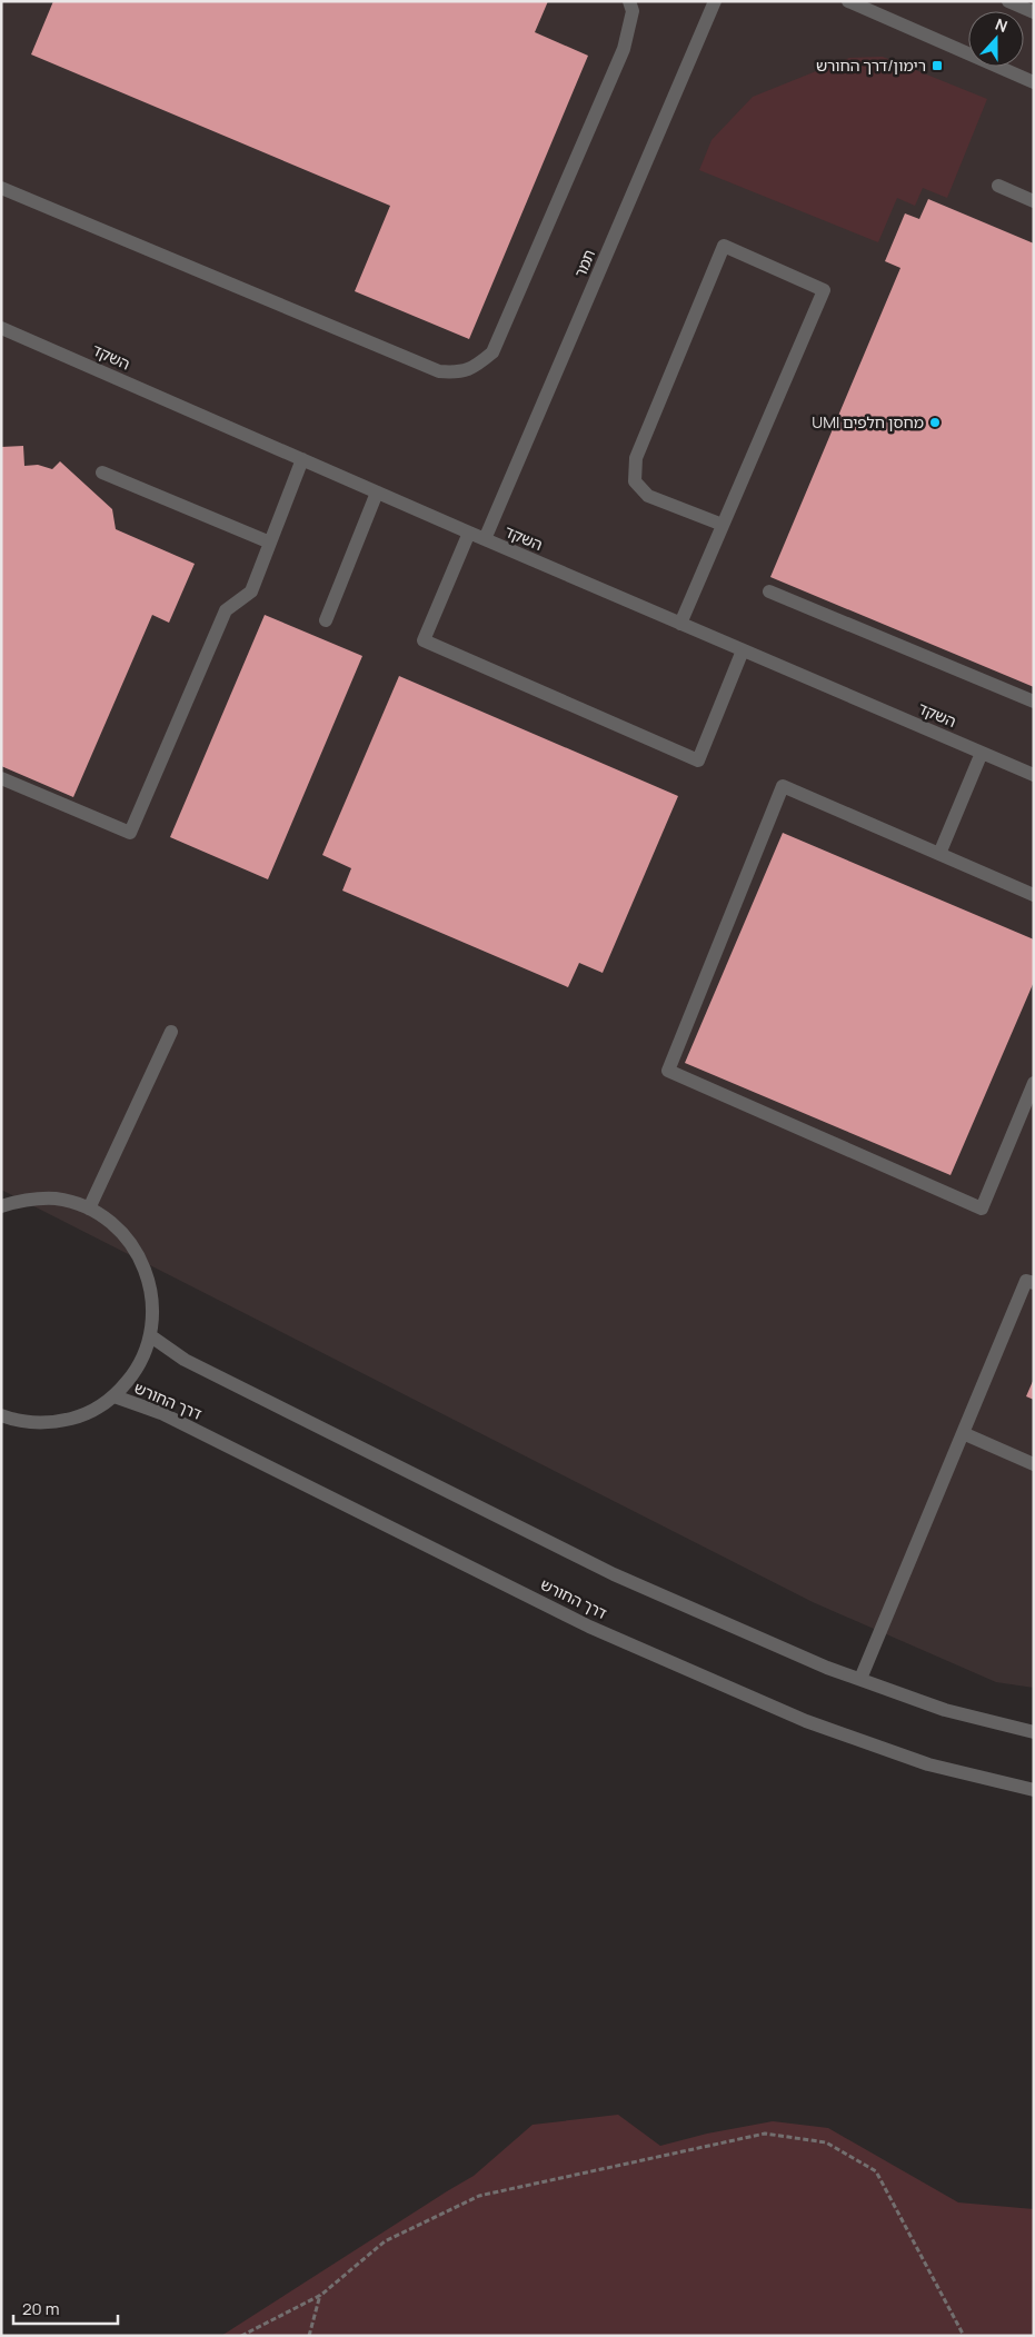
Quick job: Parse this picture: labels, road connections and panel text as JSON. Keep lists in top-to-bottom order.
{
  "streets": {
    "street": ["תמר", "השקד", "דרך החורש"]
  },
  "crossings": [
    ["תמר", "השקד"]
  ],
  "places": {
    "transit": ["רימון/דרך החורש"],
    "other": ["UMI מחסן חלפים"]
  },
  "scale_bar": "20 m",
  "north": "top"
}
